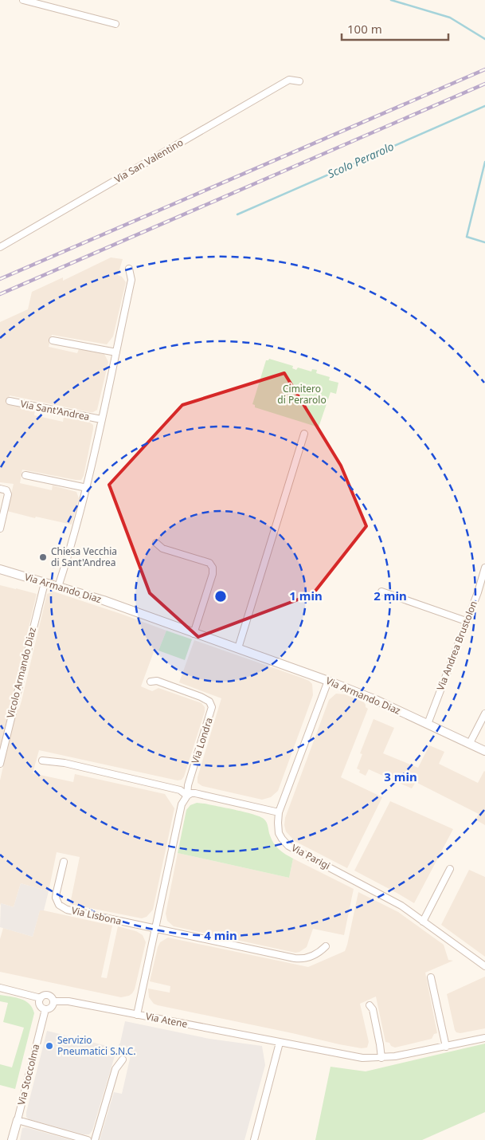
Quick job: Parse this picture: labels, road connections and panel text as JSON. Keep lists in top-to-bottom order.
{
  "streets": {
    "street": [
      "Via San Valentino",
      "Via Sant'Andrea",
      "Via Armando Diaz",
      "Via Andrea Brustolon",
      "Vicolo Armando Diaz",
      "Via Londra",
      "Via Parigi",
      "Via Lisbona",
      "Via Atene",
      "Via Stoccolma"
    ]
  },
  "crossings": [
    ["Via Sant'Andrea", "Via Armando Diaz"],
    ["Via Armando Diaz", "Via Andrea Brustolon"],
    ["Via Armando Diaz", "Vicolo Armando Diaz"],
    ["Via Armando Diaz", "Via Parigi"],
    ["Via Atene", "Via Stoccolma"]
  ],
  "water": ["Scolo Perarolo"],
  "parks": ["Cimitero di Perarolo"],
  "places": ["Chiesa Vecchia di Sant'Andrea", "Servizio Pneumatici S.N.C."],
  "scale_bar": "100 m",
  "rings": [
    "1 min",
    "2 min",
    "3 min",
    "4 min"
  ]
}
